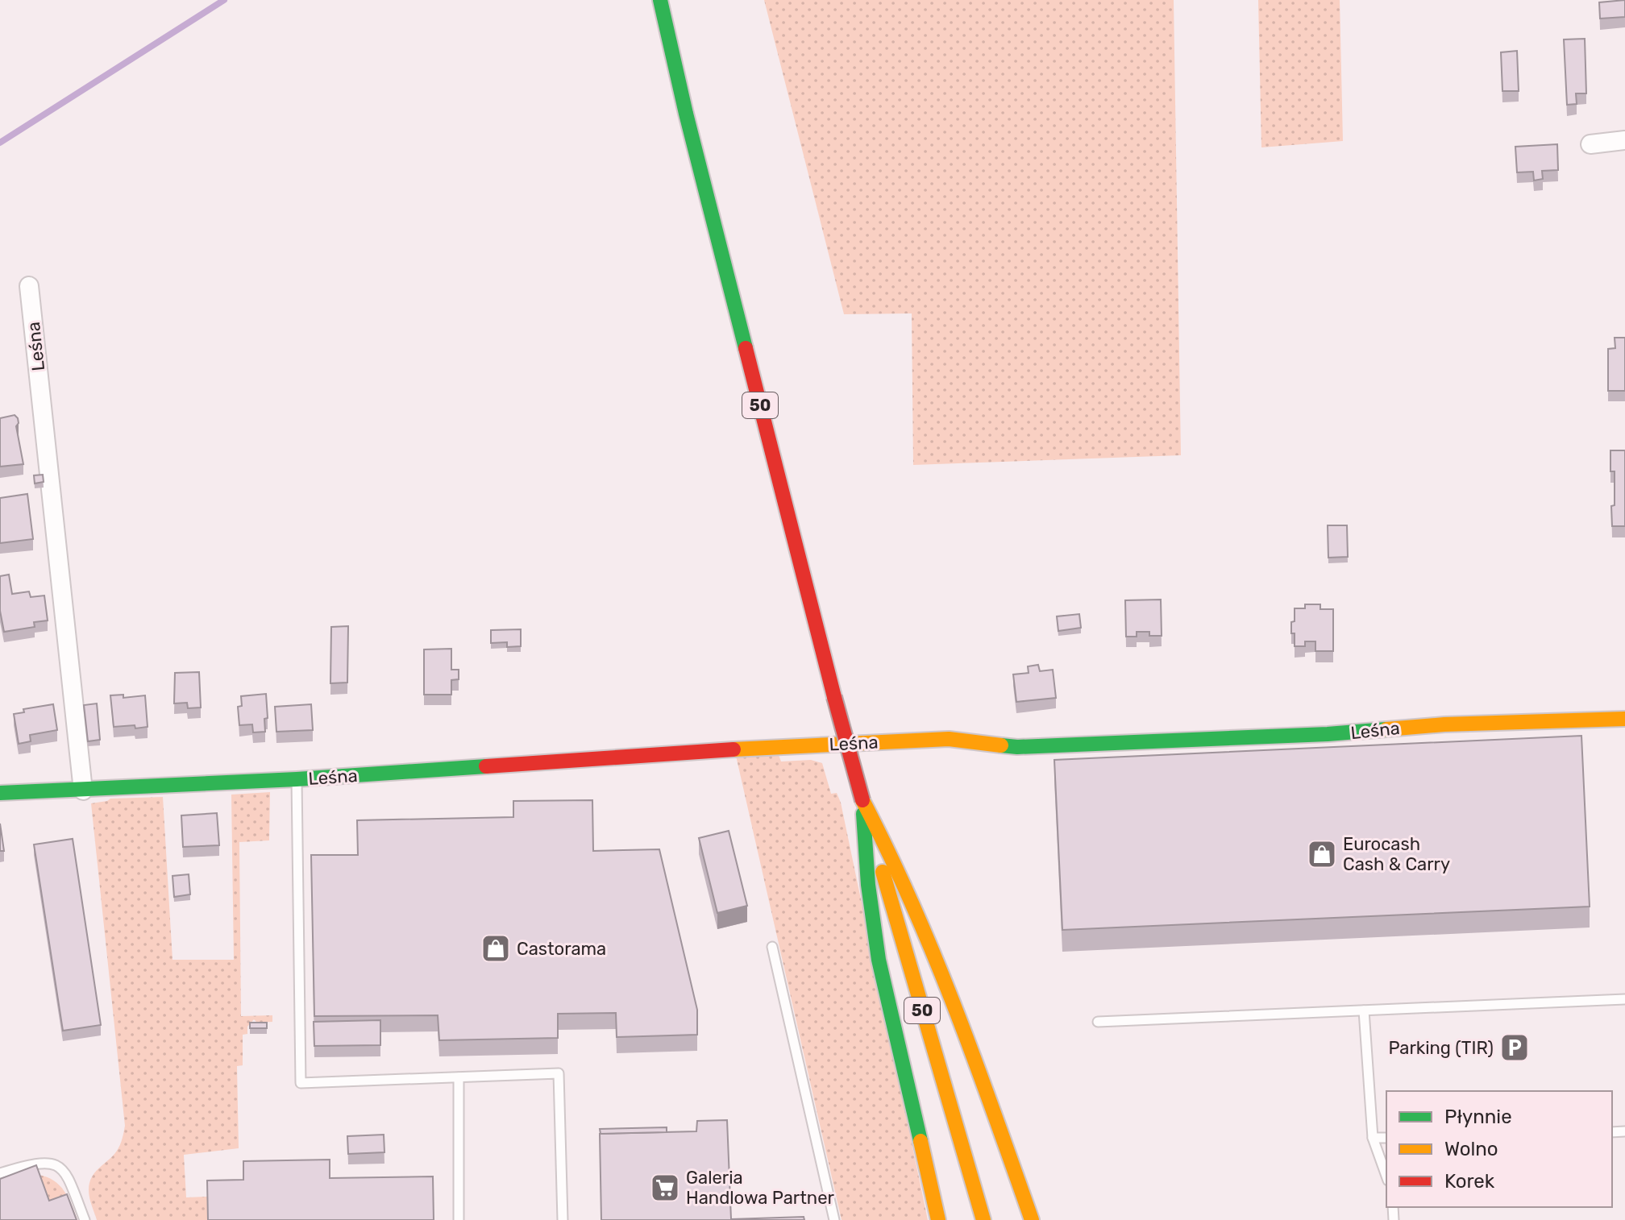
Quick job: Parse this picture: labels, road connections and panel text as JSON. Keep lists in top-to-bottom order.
{
  "streets": {
    "main road": ["Leśna", "50"]
  },
  "places": {
    "shop": ["Eurocash Cash & Carry", "Castorama"],
    "parking": ["Parking (TIR)"],
    "supermarket": ["Galeria Handlowa Partner"]
  },
  "legend": ["Płynnie", "Wolno", "Korek"]
}
